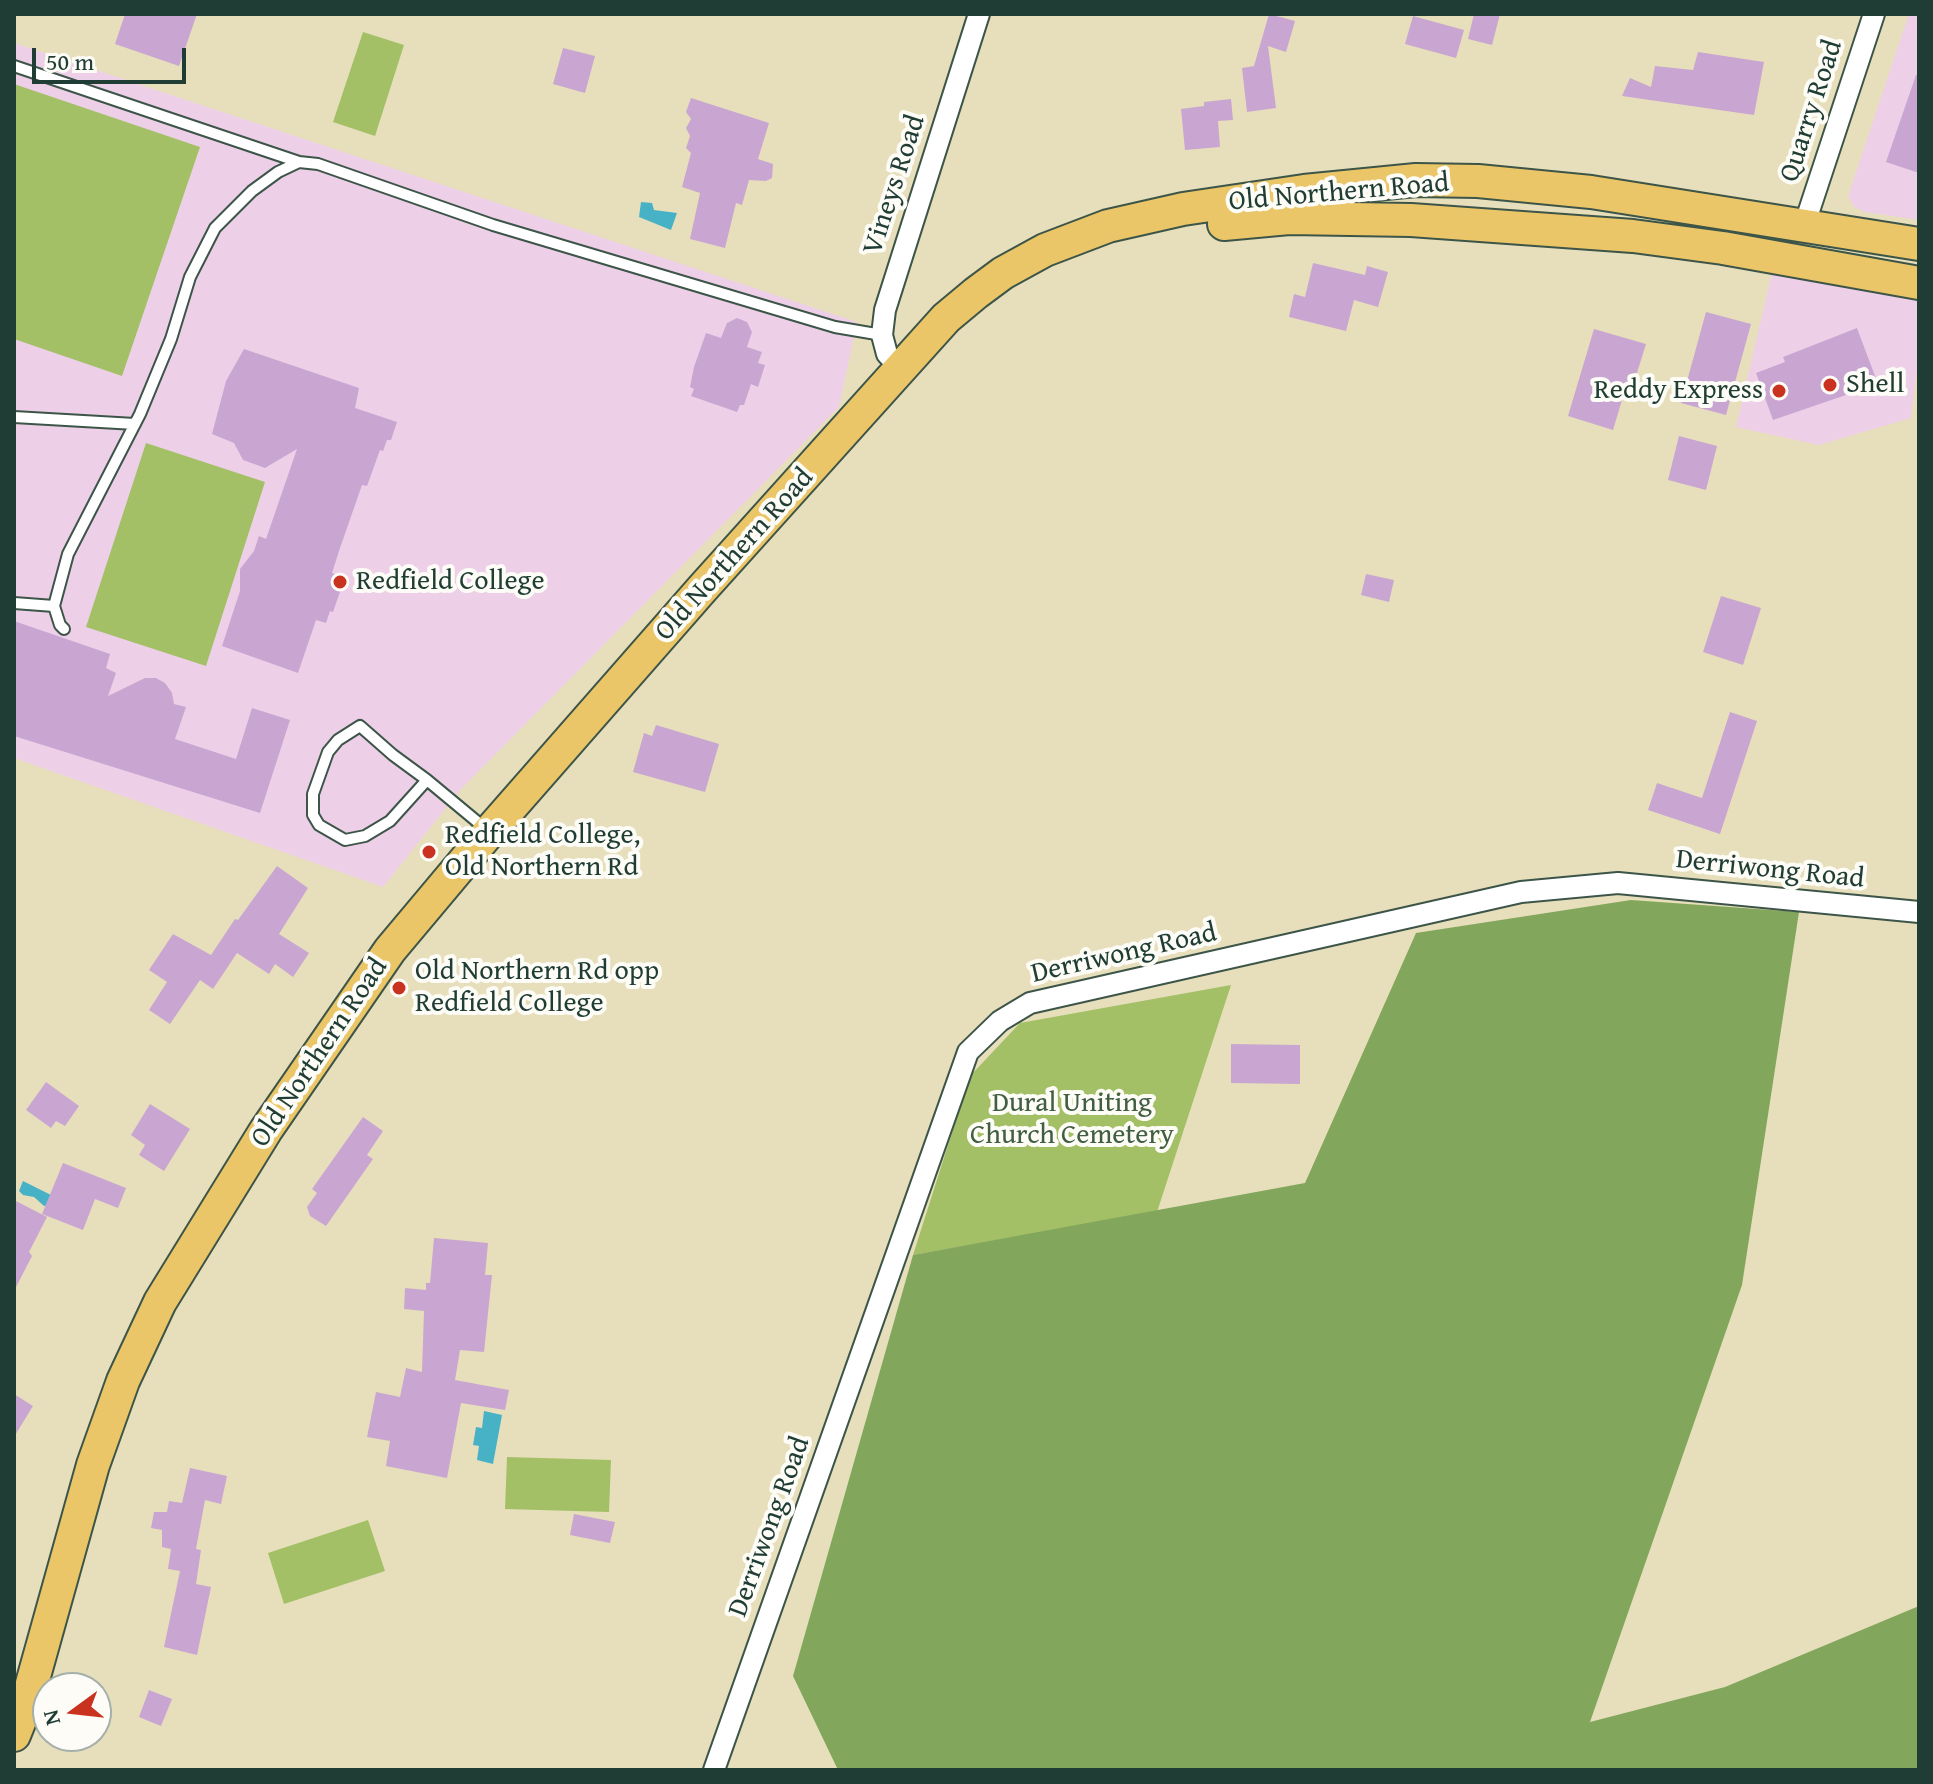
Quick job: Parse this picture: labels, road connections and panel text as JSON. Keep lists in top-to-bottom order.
{
  "streets": {
    "main road": ["Old Northern Road"],
    "street": ["Quarry Road", "Vineys Road", "Derriwong Road"]
  },
  "crossings": [
    ["Quarry Road", "Old Northern Road"]
  ],
  "parks": ["Dural Uniting Church Cemetery"],
  "places": [
    "Shell",
    "Reddy Express",
    "Redfield College",
    "Redfield College, Old Northern Rd",
    "Old Northern Rd opp Redfield College"
  ],
  "scale_bar": "50 m",
  "north": "left"
}
